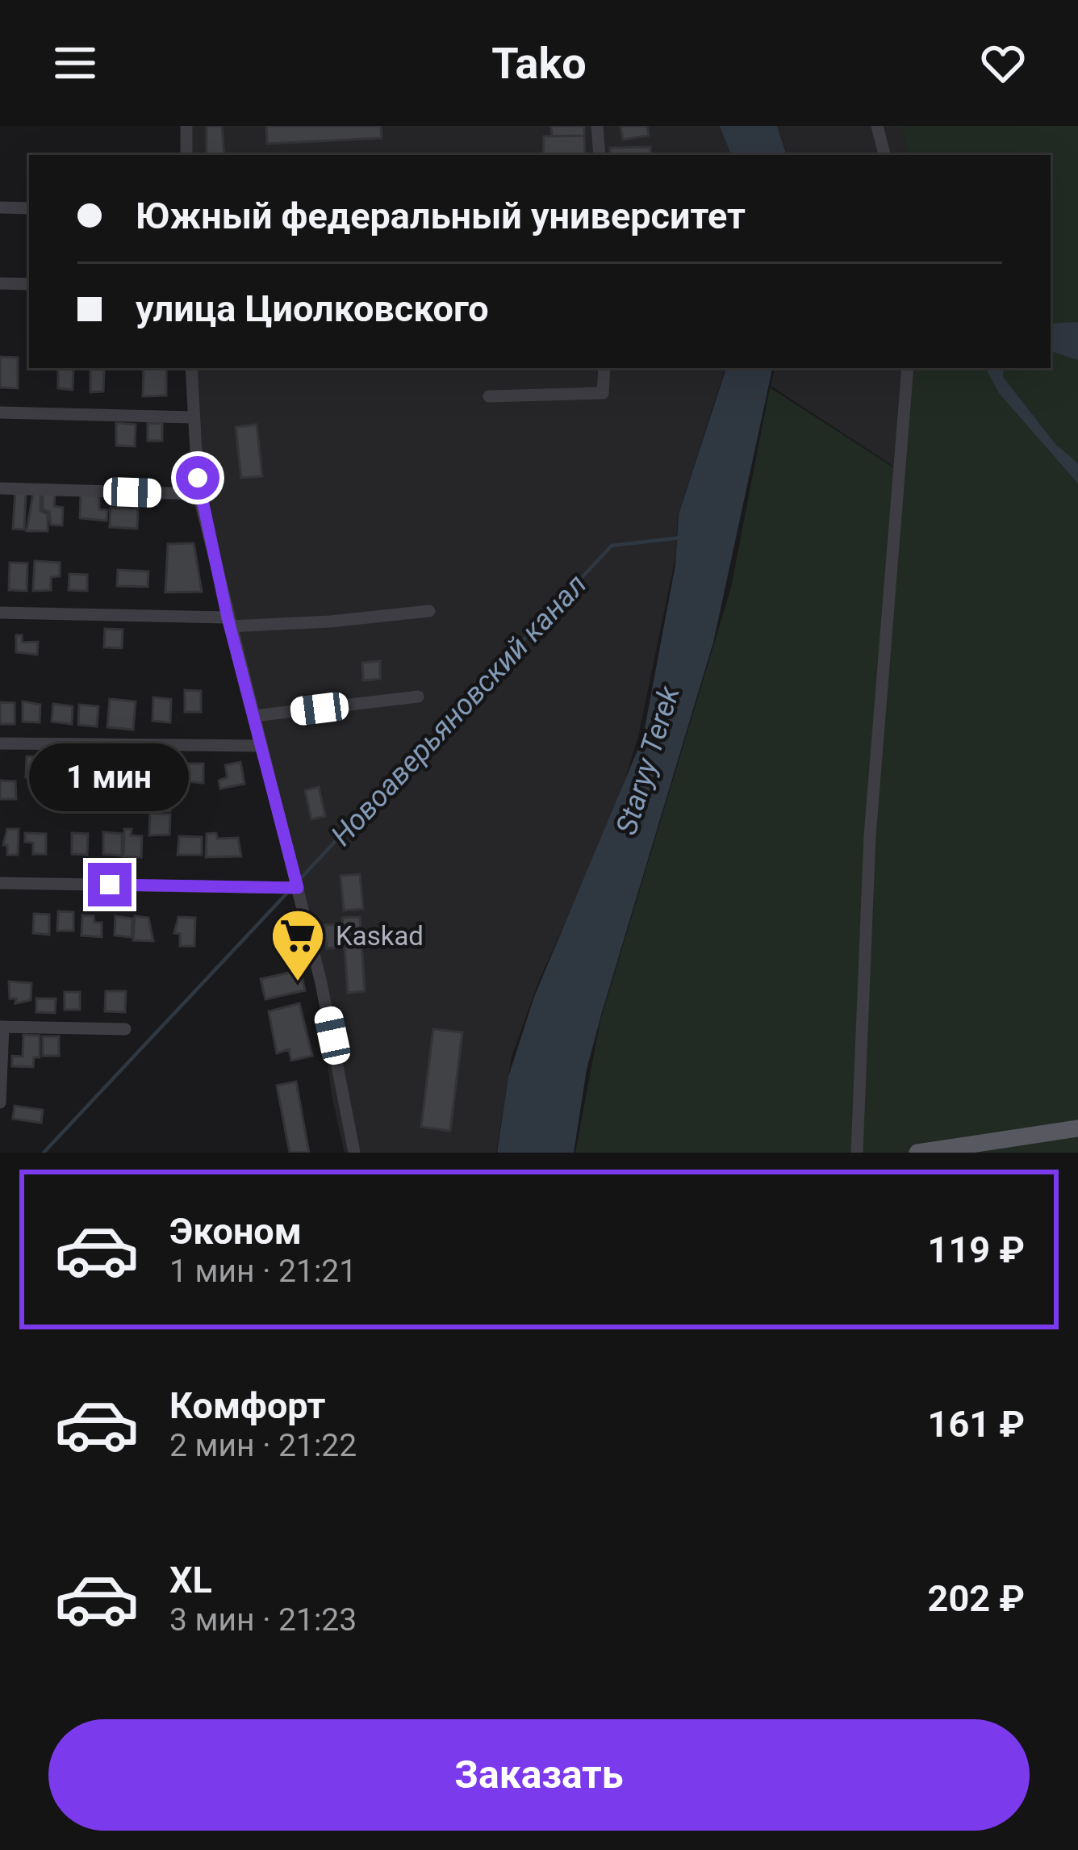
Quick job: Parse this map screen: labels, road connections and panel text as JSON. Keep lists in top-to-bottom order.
{
  "water": ["Новоаверьяновский канал", "Staryy Terek"],
  "places": {
    "supermarket": ["Kaskad"]
  },
  "page": {
    "header": "Tako",
    "banner": ["Южный федеральный университет", "улица Циолковского"],
    "bubble": "1 мин",
    "list": [
      {
        "name": "Эконом",
        "note": "1 мин · 21:21",
        "value": "119 ₽"
      },
      {
        "name": "Комфорт",
        "note": "2 мин · 21:22",
        "value": "161 ₽"
      },
      {
        "name": "XL",
        "note": "3 мин · 21:23",
        "value": "202 ₽"
      }
    ],
    "buttons": "Заказать"
  }
}
